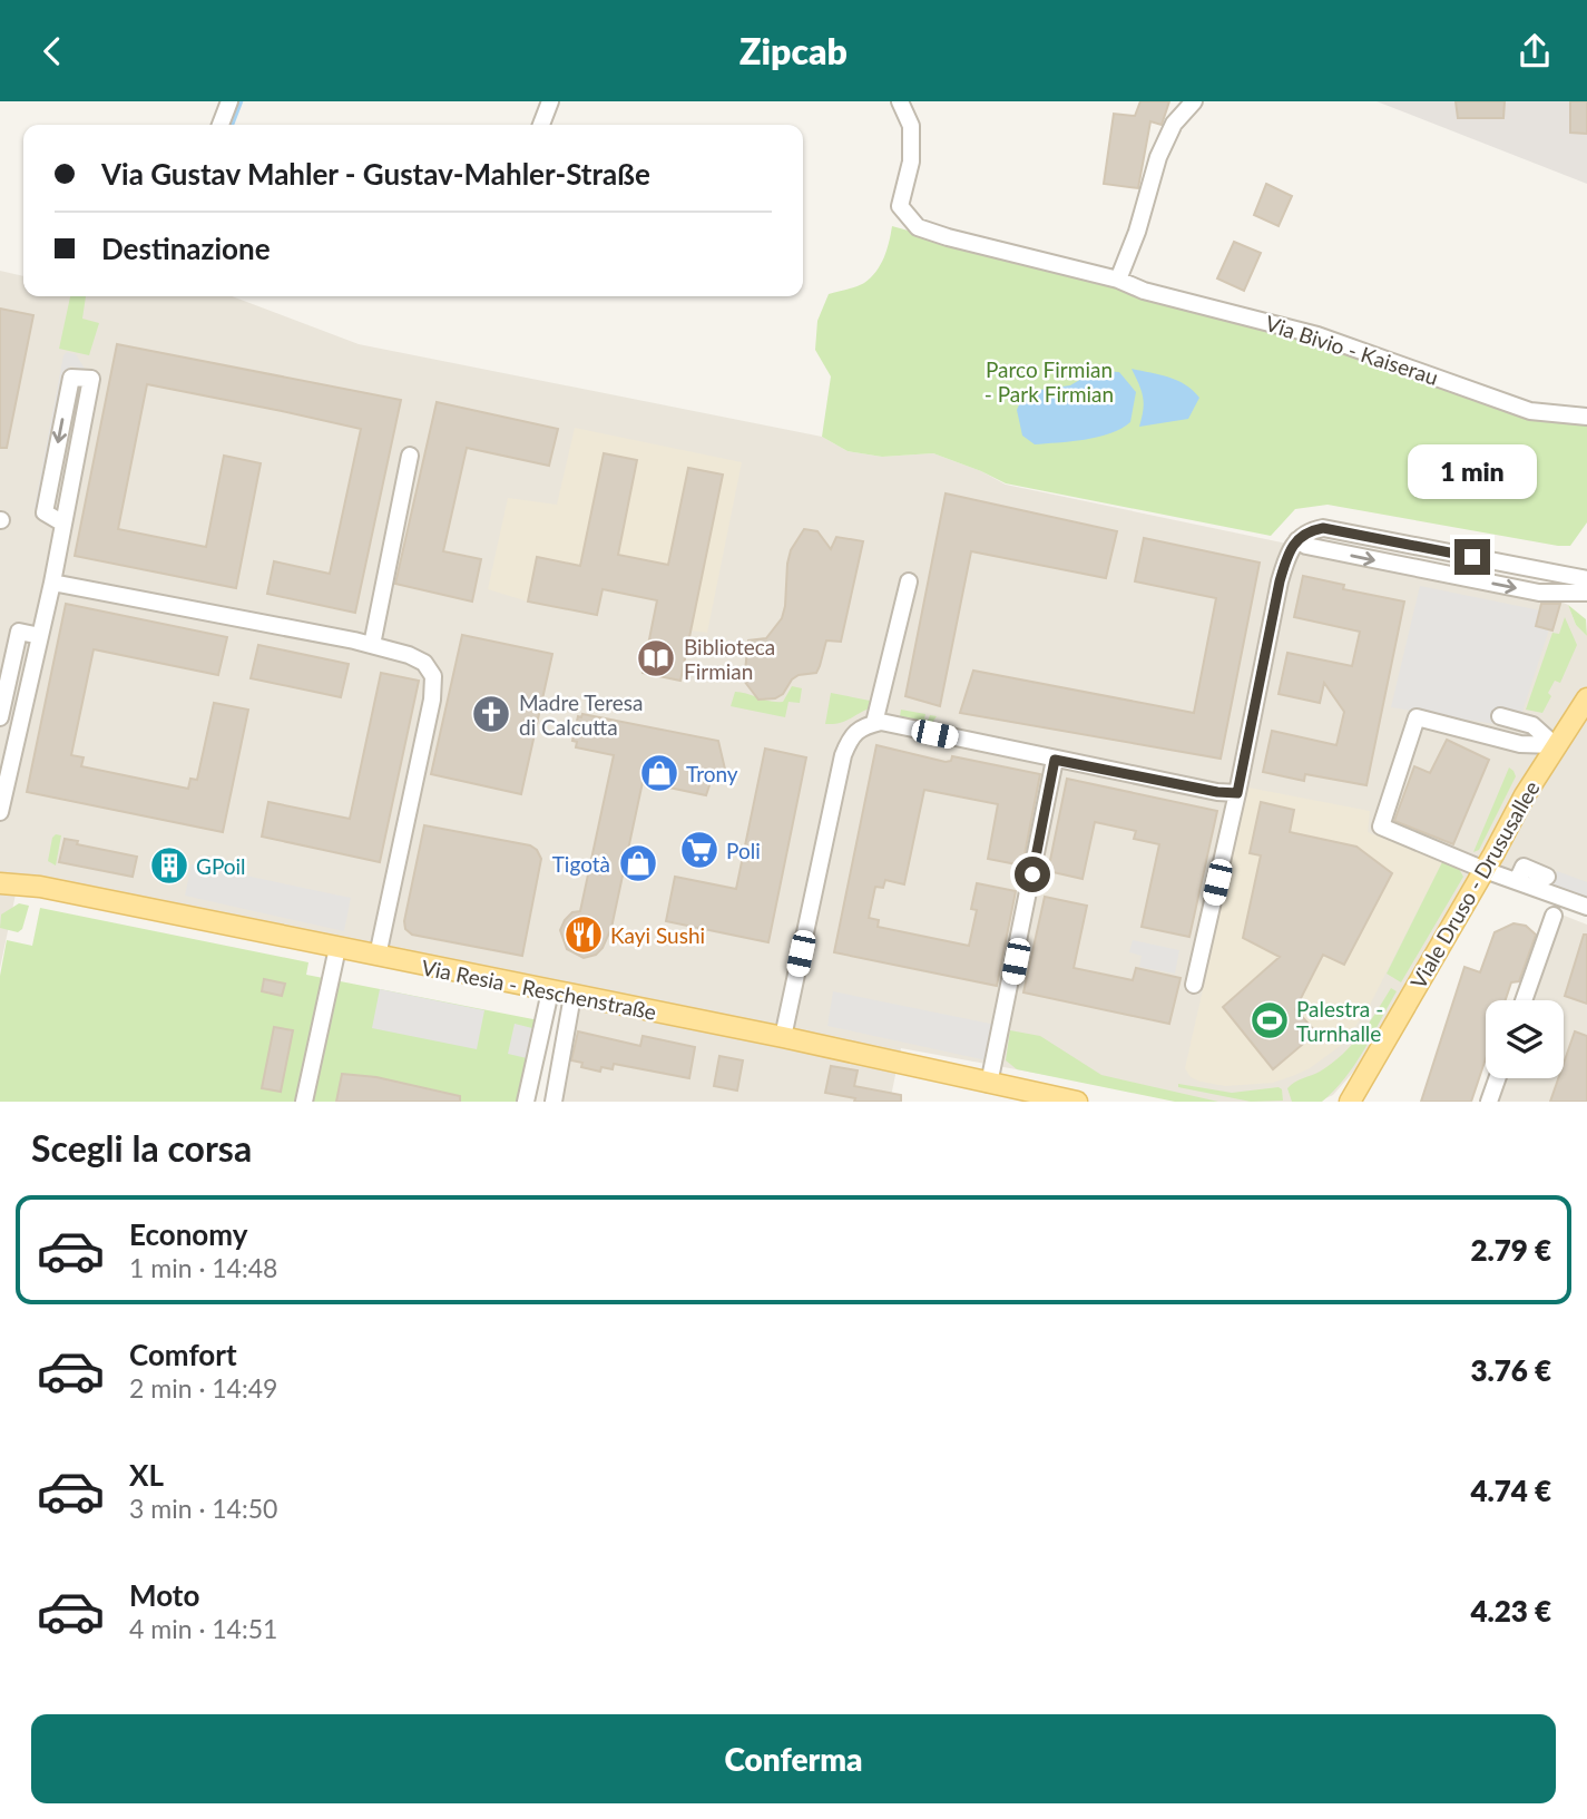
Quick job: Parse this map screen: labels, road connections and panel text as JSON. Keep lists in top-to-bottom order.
{
  "streets": {
    "main road": ["Viale Druso - Drususallee", "Via Resia - Reschenstraße"],
    "street": ["Via Bivio - Kaiserau"]
  },
  "parks": ["Parco Firmian - Park Firmian"],
  "places": {
    "library": ["Biblioteca Firmian"],
    "church": ["Madre Teresa di Calcutta"],
    "shop": ["Trony", "Tigotà"],
    "supermarket": ["Poli"],
    "building": ["GPoil"],
    "restaurant": ["Kayi Sushi"],
    "sports": ["Palestra - Turnhalle"]
  },
  "page": {
    "header": "Zipcab",
    "banner": ["Via Gustav Mahler - Gustav-Mahler-Straße", "Destinazione"],
    "bubble": "1 min",
    "heading": "Scegli la corsa",
    "list": [
      {
        "name": "Economy",
        "note": "1 min · 14:48",
        "value": "2.79 €"
      },
      {
        "name": "Comfort",
        "note": "2 min · 14:49",
        "value": "3.76 €"
      },
      {
        "name": "XL",
        "note": "3 min · 14:50",
        "value": "4.74 €"
      },
      {
        "name": "Moto",
        "note": "4 min · 14:51",
        "value": "4.23 €"
      }
    ],
    "buttons": "Conferma"
  }
}
